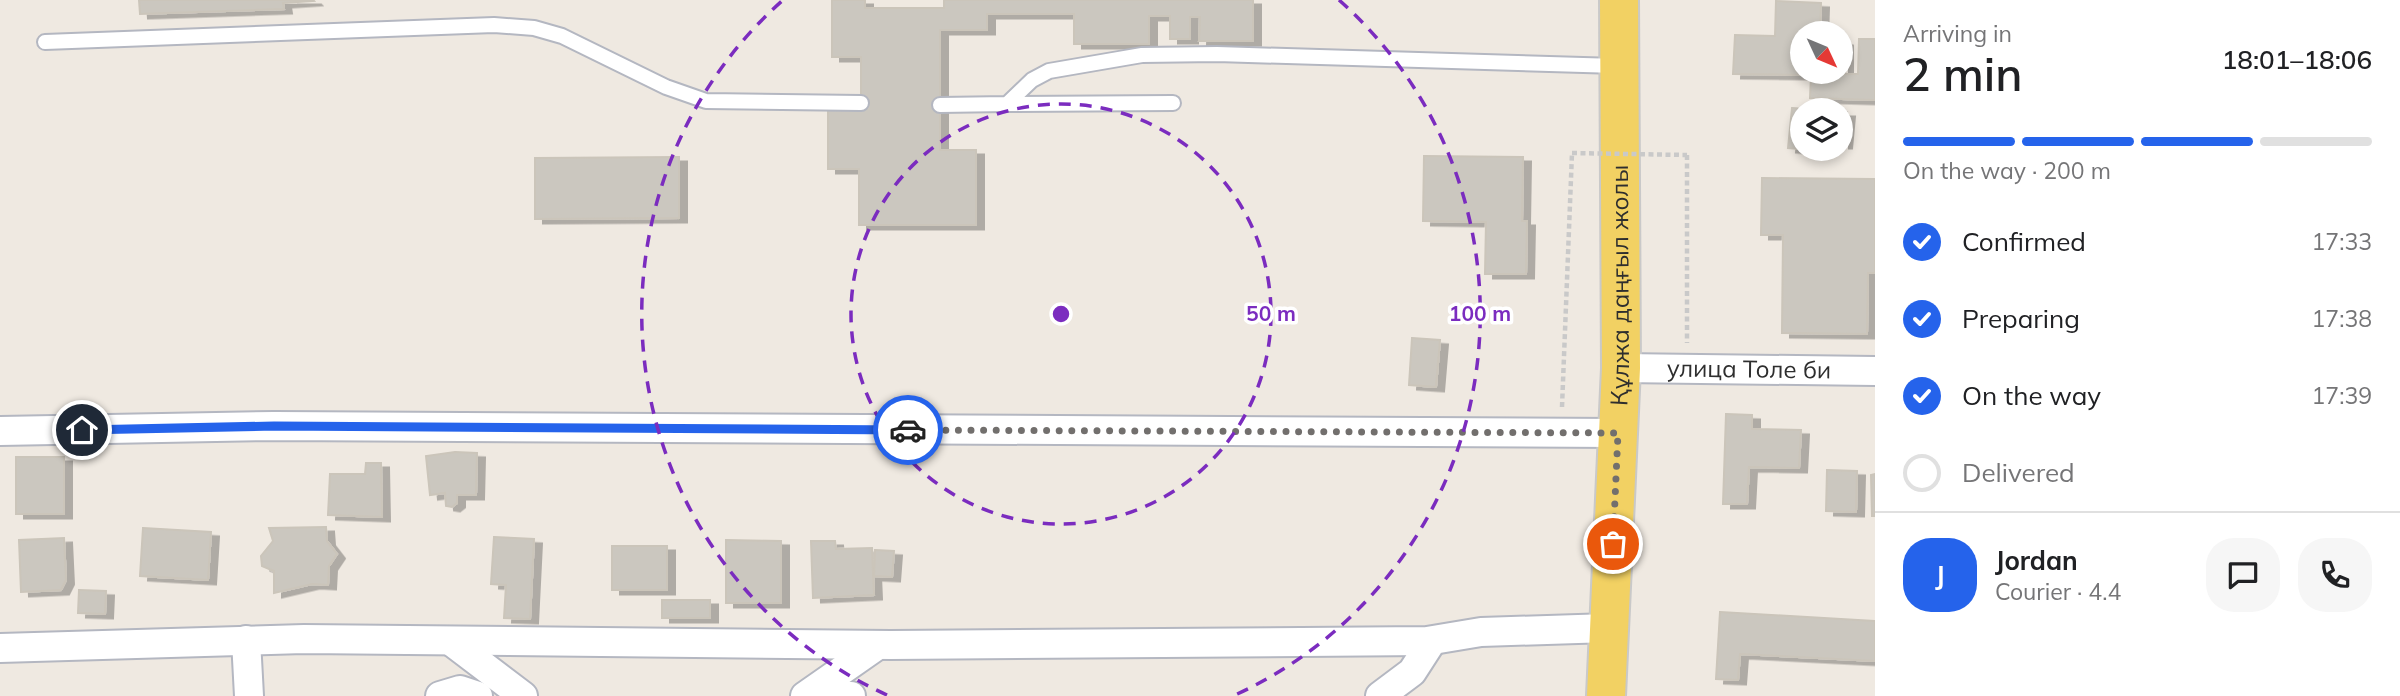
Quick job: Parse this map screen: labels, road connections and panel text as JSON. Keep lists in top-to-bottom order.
{
  "streets": {
    "main road": ["Құлжа даңғыл жолы"],
    "street": ["улица Толе би"]
  },
  "crossings": [
    ["Құлжа даңғыл жолы", "улица Толе би"]
  ],
  "north": "bottom right",
  "page": {
    "heading": ["2 min", "Arriving in", "18:01–18:06"],
    "panel": ["Jordan", "Courier · 4.4"],
    "bar": "On the way · 200 m",
    "list": [
      ["Confirmed", "17:33"],
      ["Preparing", "17:38"],
      ["On the way", "17:39"],
      "Delivered"
    ],
    "round": "J"
  },
  "rings": ["50 m", "100 m"]
}
